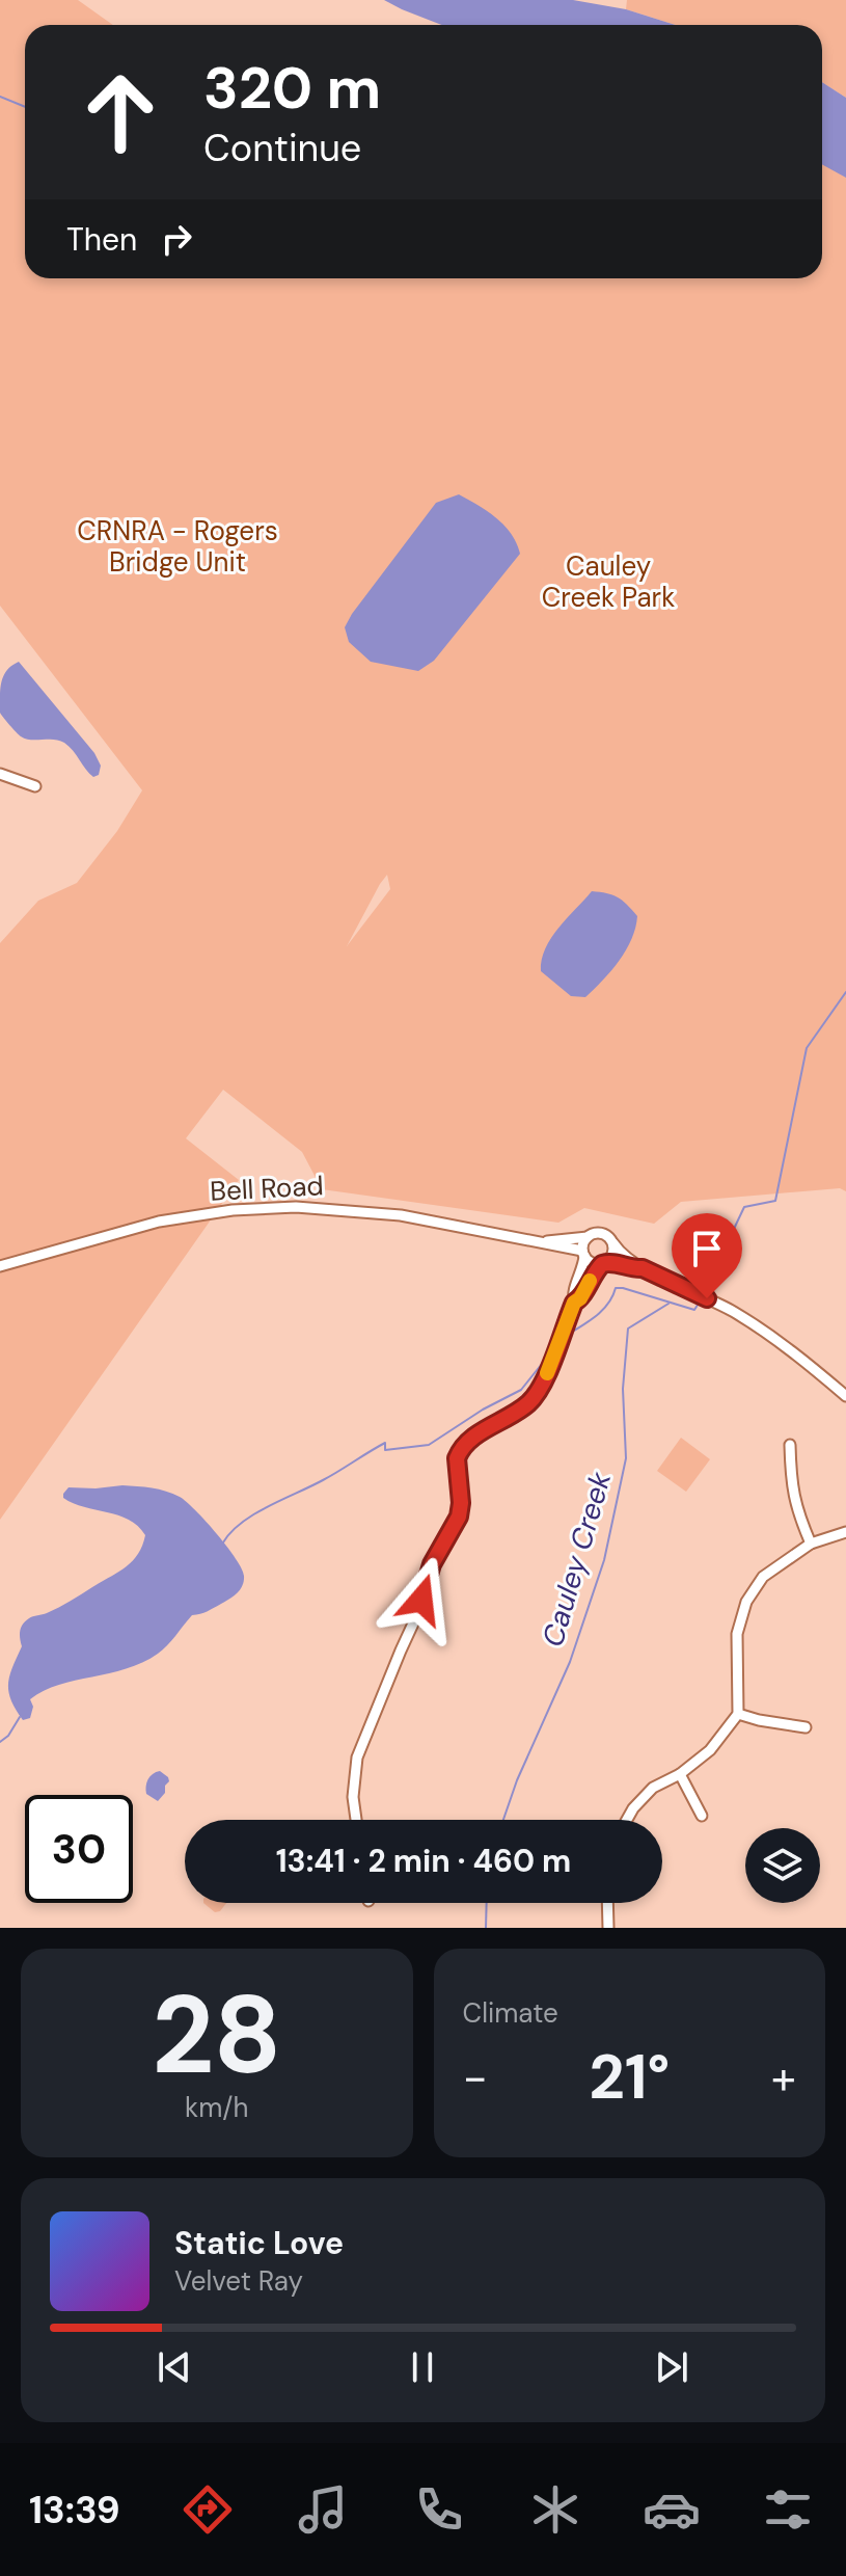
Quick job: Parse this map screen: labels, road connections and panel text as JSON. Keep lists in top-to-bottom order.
{
  "streets": {
    "street": ["Bell Road"]
  },
  "water": ["Cauley Creek"],
  "parks": ["CRNRA - Rogers Bridge Unit", "Cauley Creek Park"],
  "page": {
    "turn": ["320 m", "Continue"],
    "then": "Then",
    "limit": "30",
    "trip": "13:41 · 2 min · 460 m",
    "tile": [
      ["28", "km/h"],
      "Climate"
    ],
    "heat": ["−", "21°", "+"],
    "song": ["Static Love", "Velvet Ray"],
    "tabs": "13:39"
  }
}
